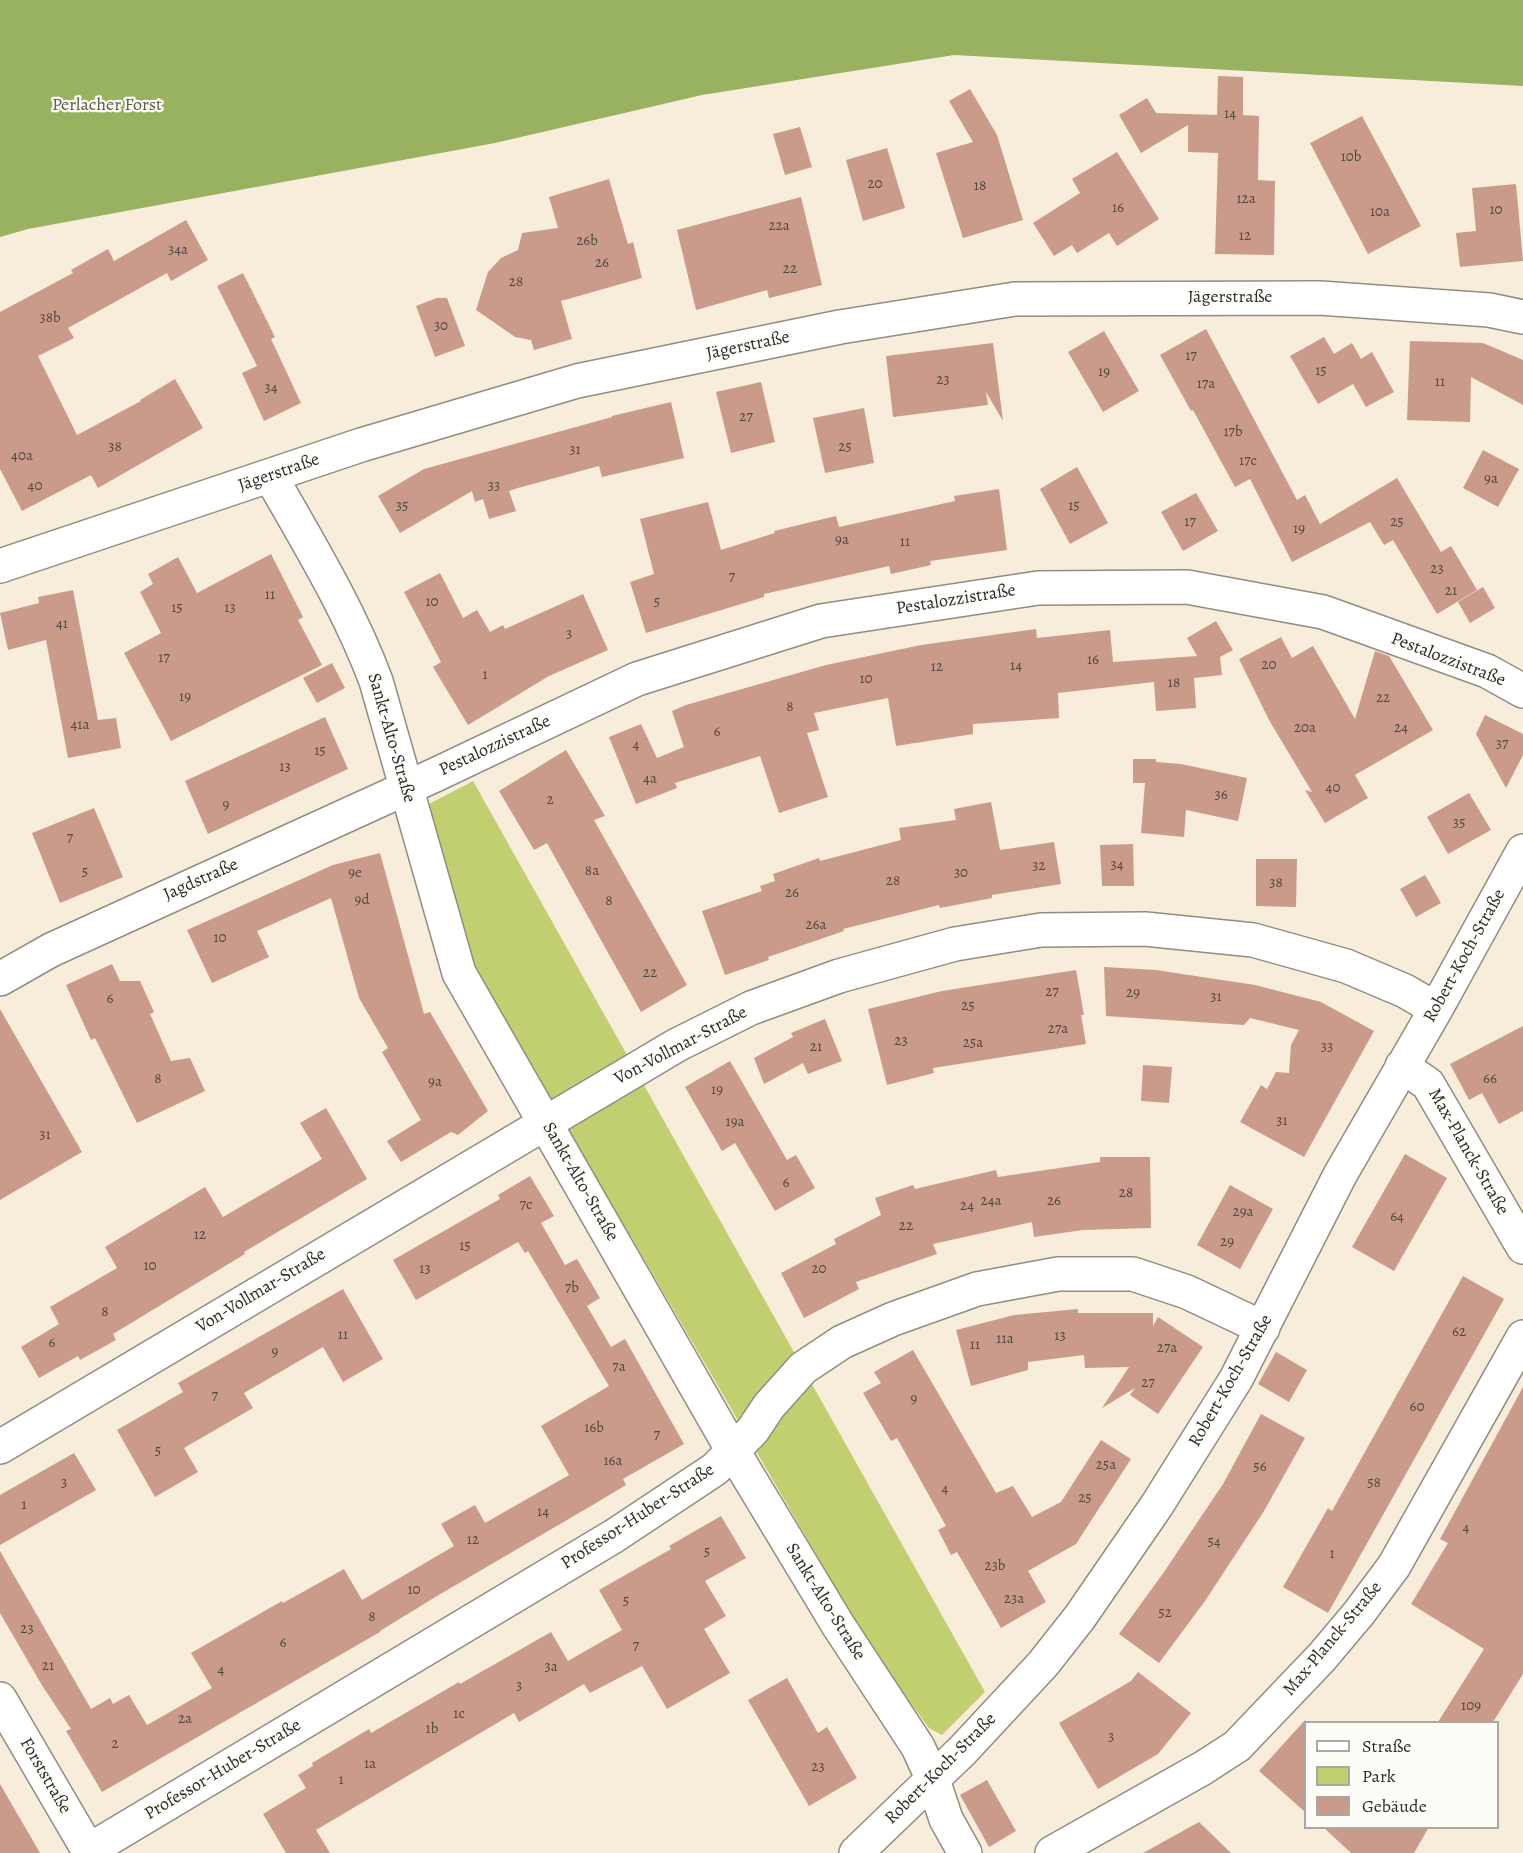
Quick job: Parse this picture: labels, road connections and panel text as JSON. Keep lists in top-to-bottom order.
{
  "streets": {
    "street": [
      "Jägerstraße",
      "Pestalozzistraße",
      "Sankt-Alto-Straße",
      "Jagdstraße",
      "Robert-Koch-Straße",
      "Von-Vollmar-Straße",
      "Max-Planck-Straße",
      "Professor-Huber-Straße",
      "Forststraße"
    ]
  },
  "crossings": [
    ["Jägerstraße", "Sankt-Alto-Straße"],
    ["Pestalozzistraße", "Sankt-Alto-Straße"],
    ["Pestalozzistraße", "Jagdstraße"],
    ["Sankt-Alto-Straße", "Jagdstraße"],
    ["Sankt-Alto-Straße", "Robert-Koch-Straße"],
    ["Sankt-Alto-Straße", "Von-Vollmar-Straße"],
    ["Sankt-Alto-Straße", "Professor-Huber-Straße"],
    ["Robert-Koch-Straße", "Von-Vollmar-Straße"],
    ["Robert-Koch-Straße", "Max-Planck-Straße"],
    ["Robert-Koch-Straße", "Professor-Huber-Straße"],
    ["Professor-Huber-Straße", "Forststraße"]
  ],
  "parks": ["Perlacher Forst"],
  "house_numbers": [
    "14",
    "10b",
    "20",
    "18",
    "12a",
    "16",
    "10",
    "10a",
    "22a",
    "12",
    "26b",
    "34a",
    "26",
    "22",
    "28",
    "38b",
    "30",
    "17",
    "15",
    "19",
    "23",
    "11",
    "17a",
    "34",
    "27",
    "17b",
    "38",
    "25",
    "31",
    "40a",
    "17c",
    "9a",
    "40",
    "33",
    "35",
    "15",
    "17",
    "25",
    "19",
    "9a",
    "11",
    "23",
    "7",
    "21",
    "11",
    "10",
    "5",
    "15",
    "13",
    "41",
    "3",
    "17",
    "16",
    "20",
    "14",
    "12",
    "1",
    "10",
    "18",
    "19",
    "22",
    "8",
    "41a",
    "20a",
    "24",
    "6",
    "37",
    "4",
    "15",
    "13",
    "4a",
    "40",
    "36",
    "2",
    "9",
    "35",
    "7",
    "34",
    "32",
    "8a",
    "5",
    "9e",
    "30",
    "28",
    "38",
    "26",
    "9d",
    "8",
    "26a",
    "10",
    "22",
    "27",
    "29",
    "31",
    "6",
    "25",
    "27a",
    "23",
    "25a",
    "21",
    "33",
    "8",
    "66",
    "9a",
    "19",
    "31",
    "19a",
    "31",
    "6",
    "28",
    "24a",
    "26",
    "7c",
    "24",
    "29a",
    "64",
    "22",
    "12",
    "29",
    "15",
    "10",
    "13",
    "20",
    "7b",
    "8",
    "62",
    "11",
    "13",
    "11a",
    "6",
    "11",
    "27a",
    "9",
    "7a",
    "27",
    "7",
    "9",
    "60",
    "16b",
    "7",
    "5",
    "16a",
    "25a",
    "56",
    "3",
    "58",
    "4",
    "25",
    "1",
    "14",
    "4",
    "12",
    "54",
    "5",
    "1",
    "23b",
    "10",
    "23a",
    "5",
    "52",
    "8",
    "23",
    "6",
    "7",
    "21",
    "3a",
    "4",
    "3",
    "109",
    "1c",
    "2a",
    "1b",
    "3",
    "2",
    "1a",
    "23",
    "1"
  ],
  "legend": ["Straße", "Park", "Gebäude"]
}
